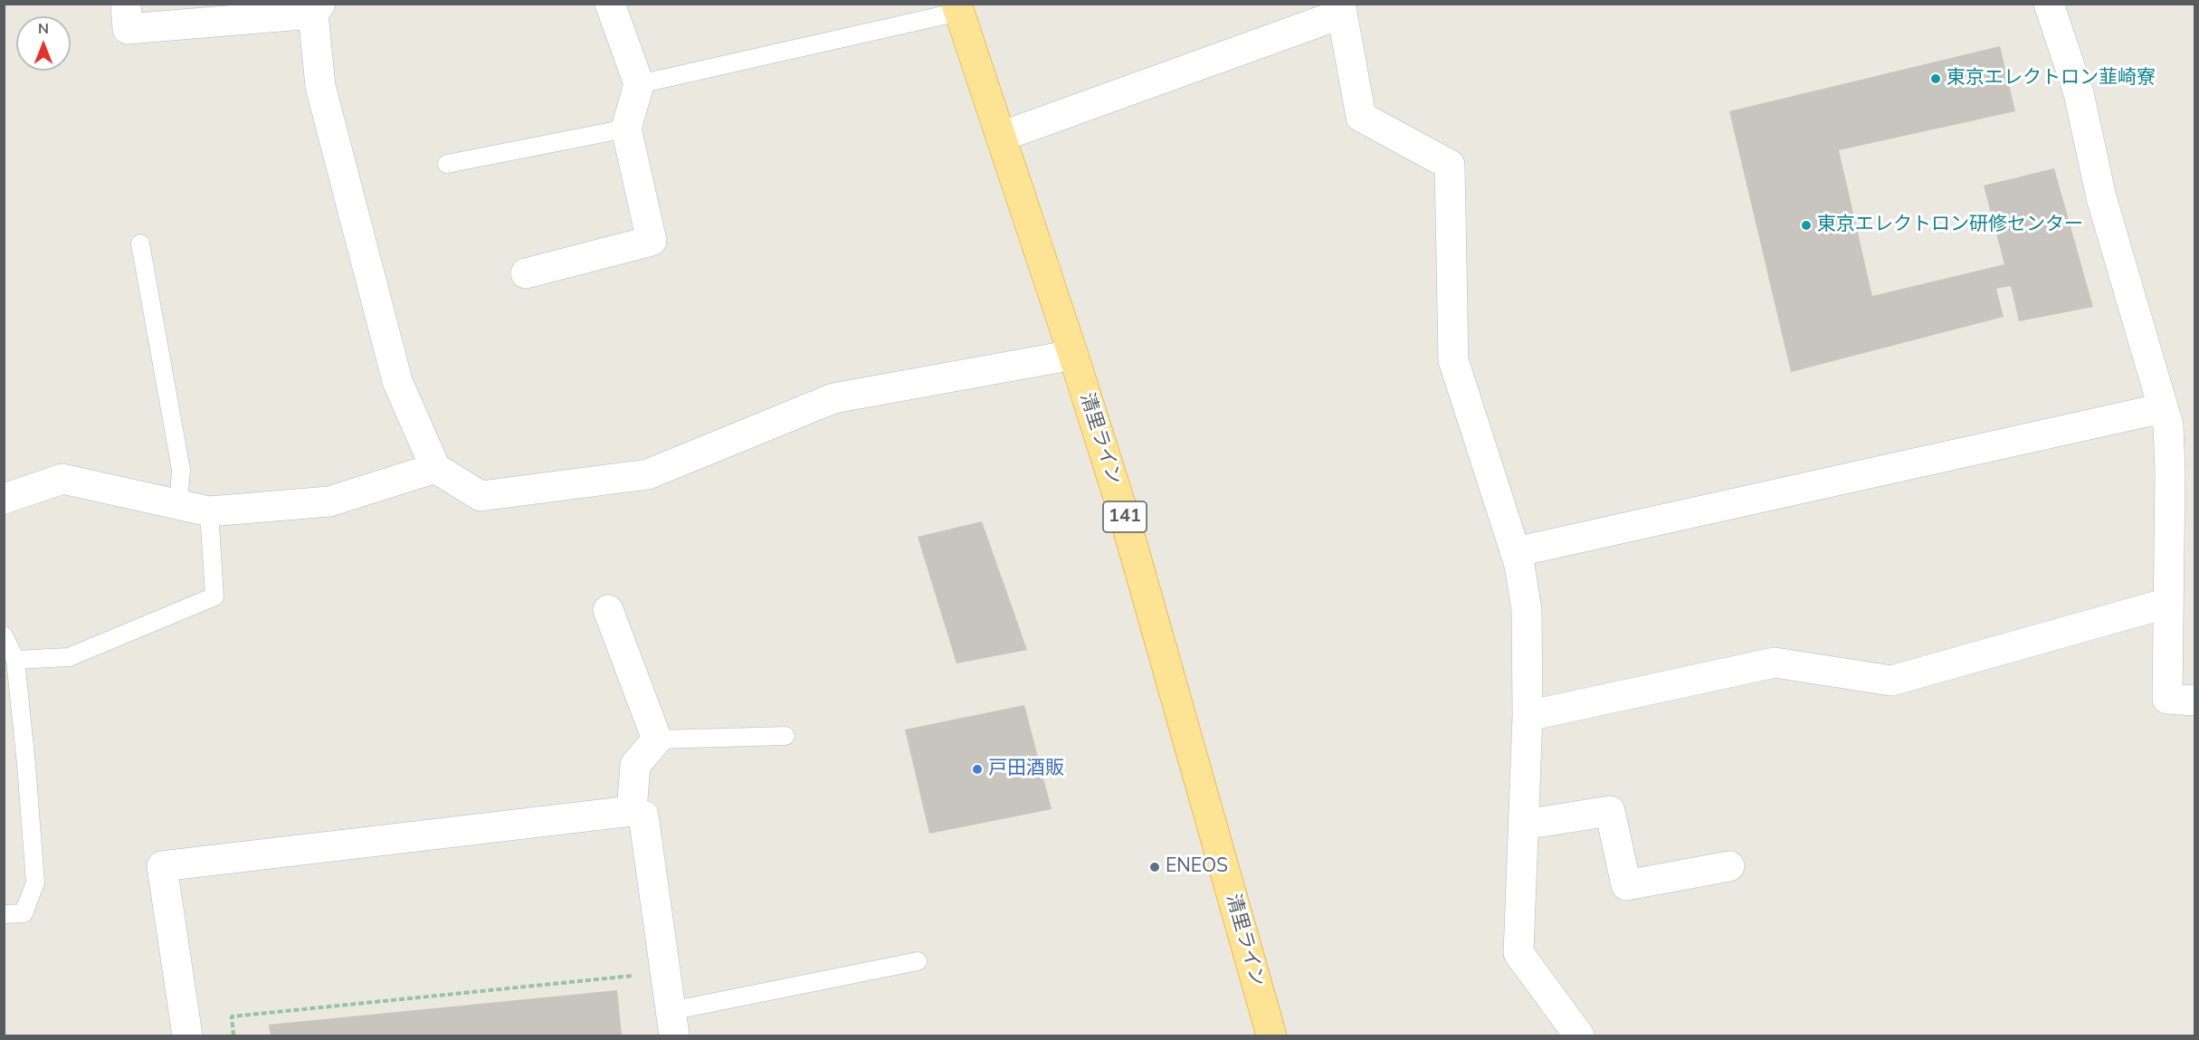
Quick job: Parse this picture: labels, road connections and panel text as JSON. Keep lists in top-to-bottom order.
{
  "streets": {
    "highway": ["清里ライン", "141"]
  },
  "places": [
    "東京エレクトロン韮崎寮",
    "東京エレクトロン研修センター",
    "戸田酒販",
    "ENEOS"
  ],
  "north": "top"
}
